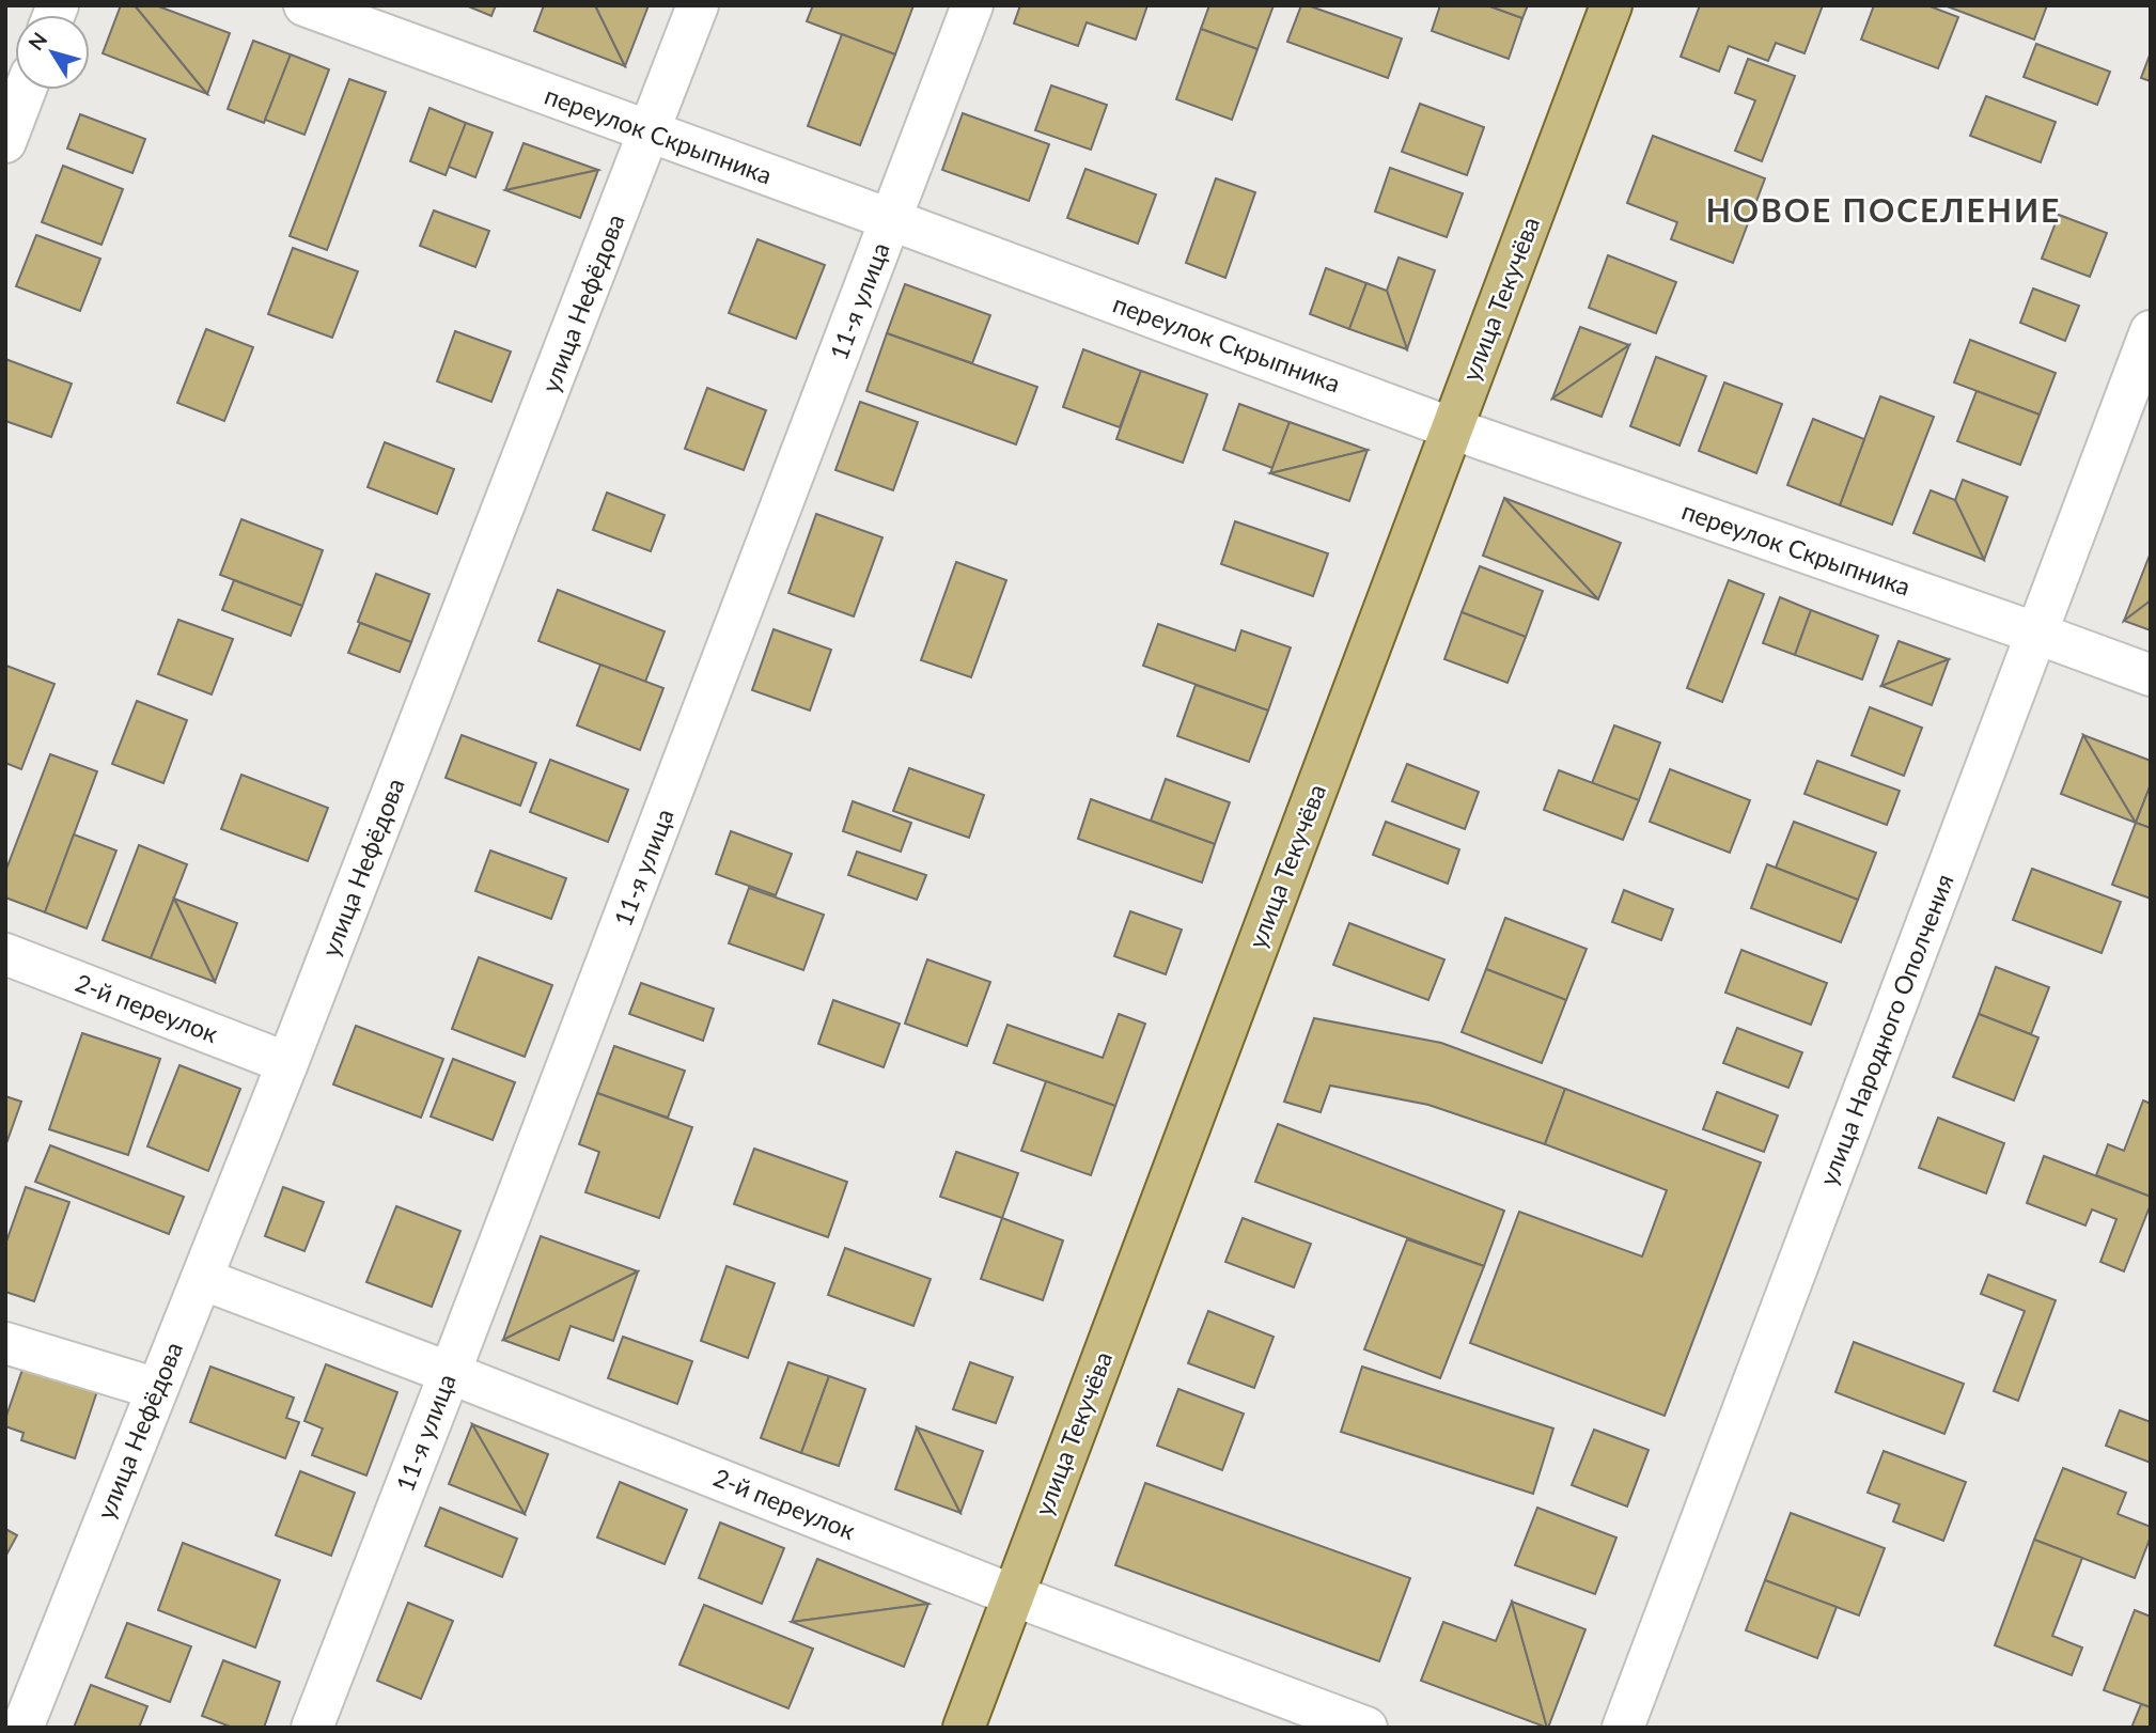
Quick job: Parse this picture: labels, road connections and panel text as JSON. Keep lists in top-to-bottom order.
{
  "streets": {
    "main road": ["улица Текучёва"],
    "street": [
      "переулок Скрыпника",
      "11-я улица",
      "улица Нефёдова",
      "2-й переулок",
      "улица Народного Ополчения"
    ]
  },
  "crossings": [
    ["переулок Скрыпника", "улица Текучёва"],
    ["переулок Скрыпника", "11-я улица"],
    ["переулок Скрыпника", "улица Нефёдова"],
    ["переулок Скрыпника", "улица Народного Ополчения"],
    ["улица Текучёва", "2-й переулок"],
    ["11-я улица", "2-й переулок"],
    ["улица Нефёдова", "2-й переулок"]
  ],
  "districts": ["НОВОЕ ПОСЕЛЕНИЕ"],
  "north": "top left"
}
